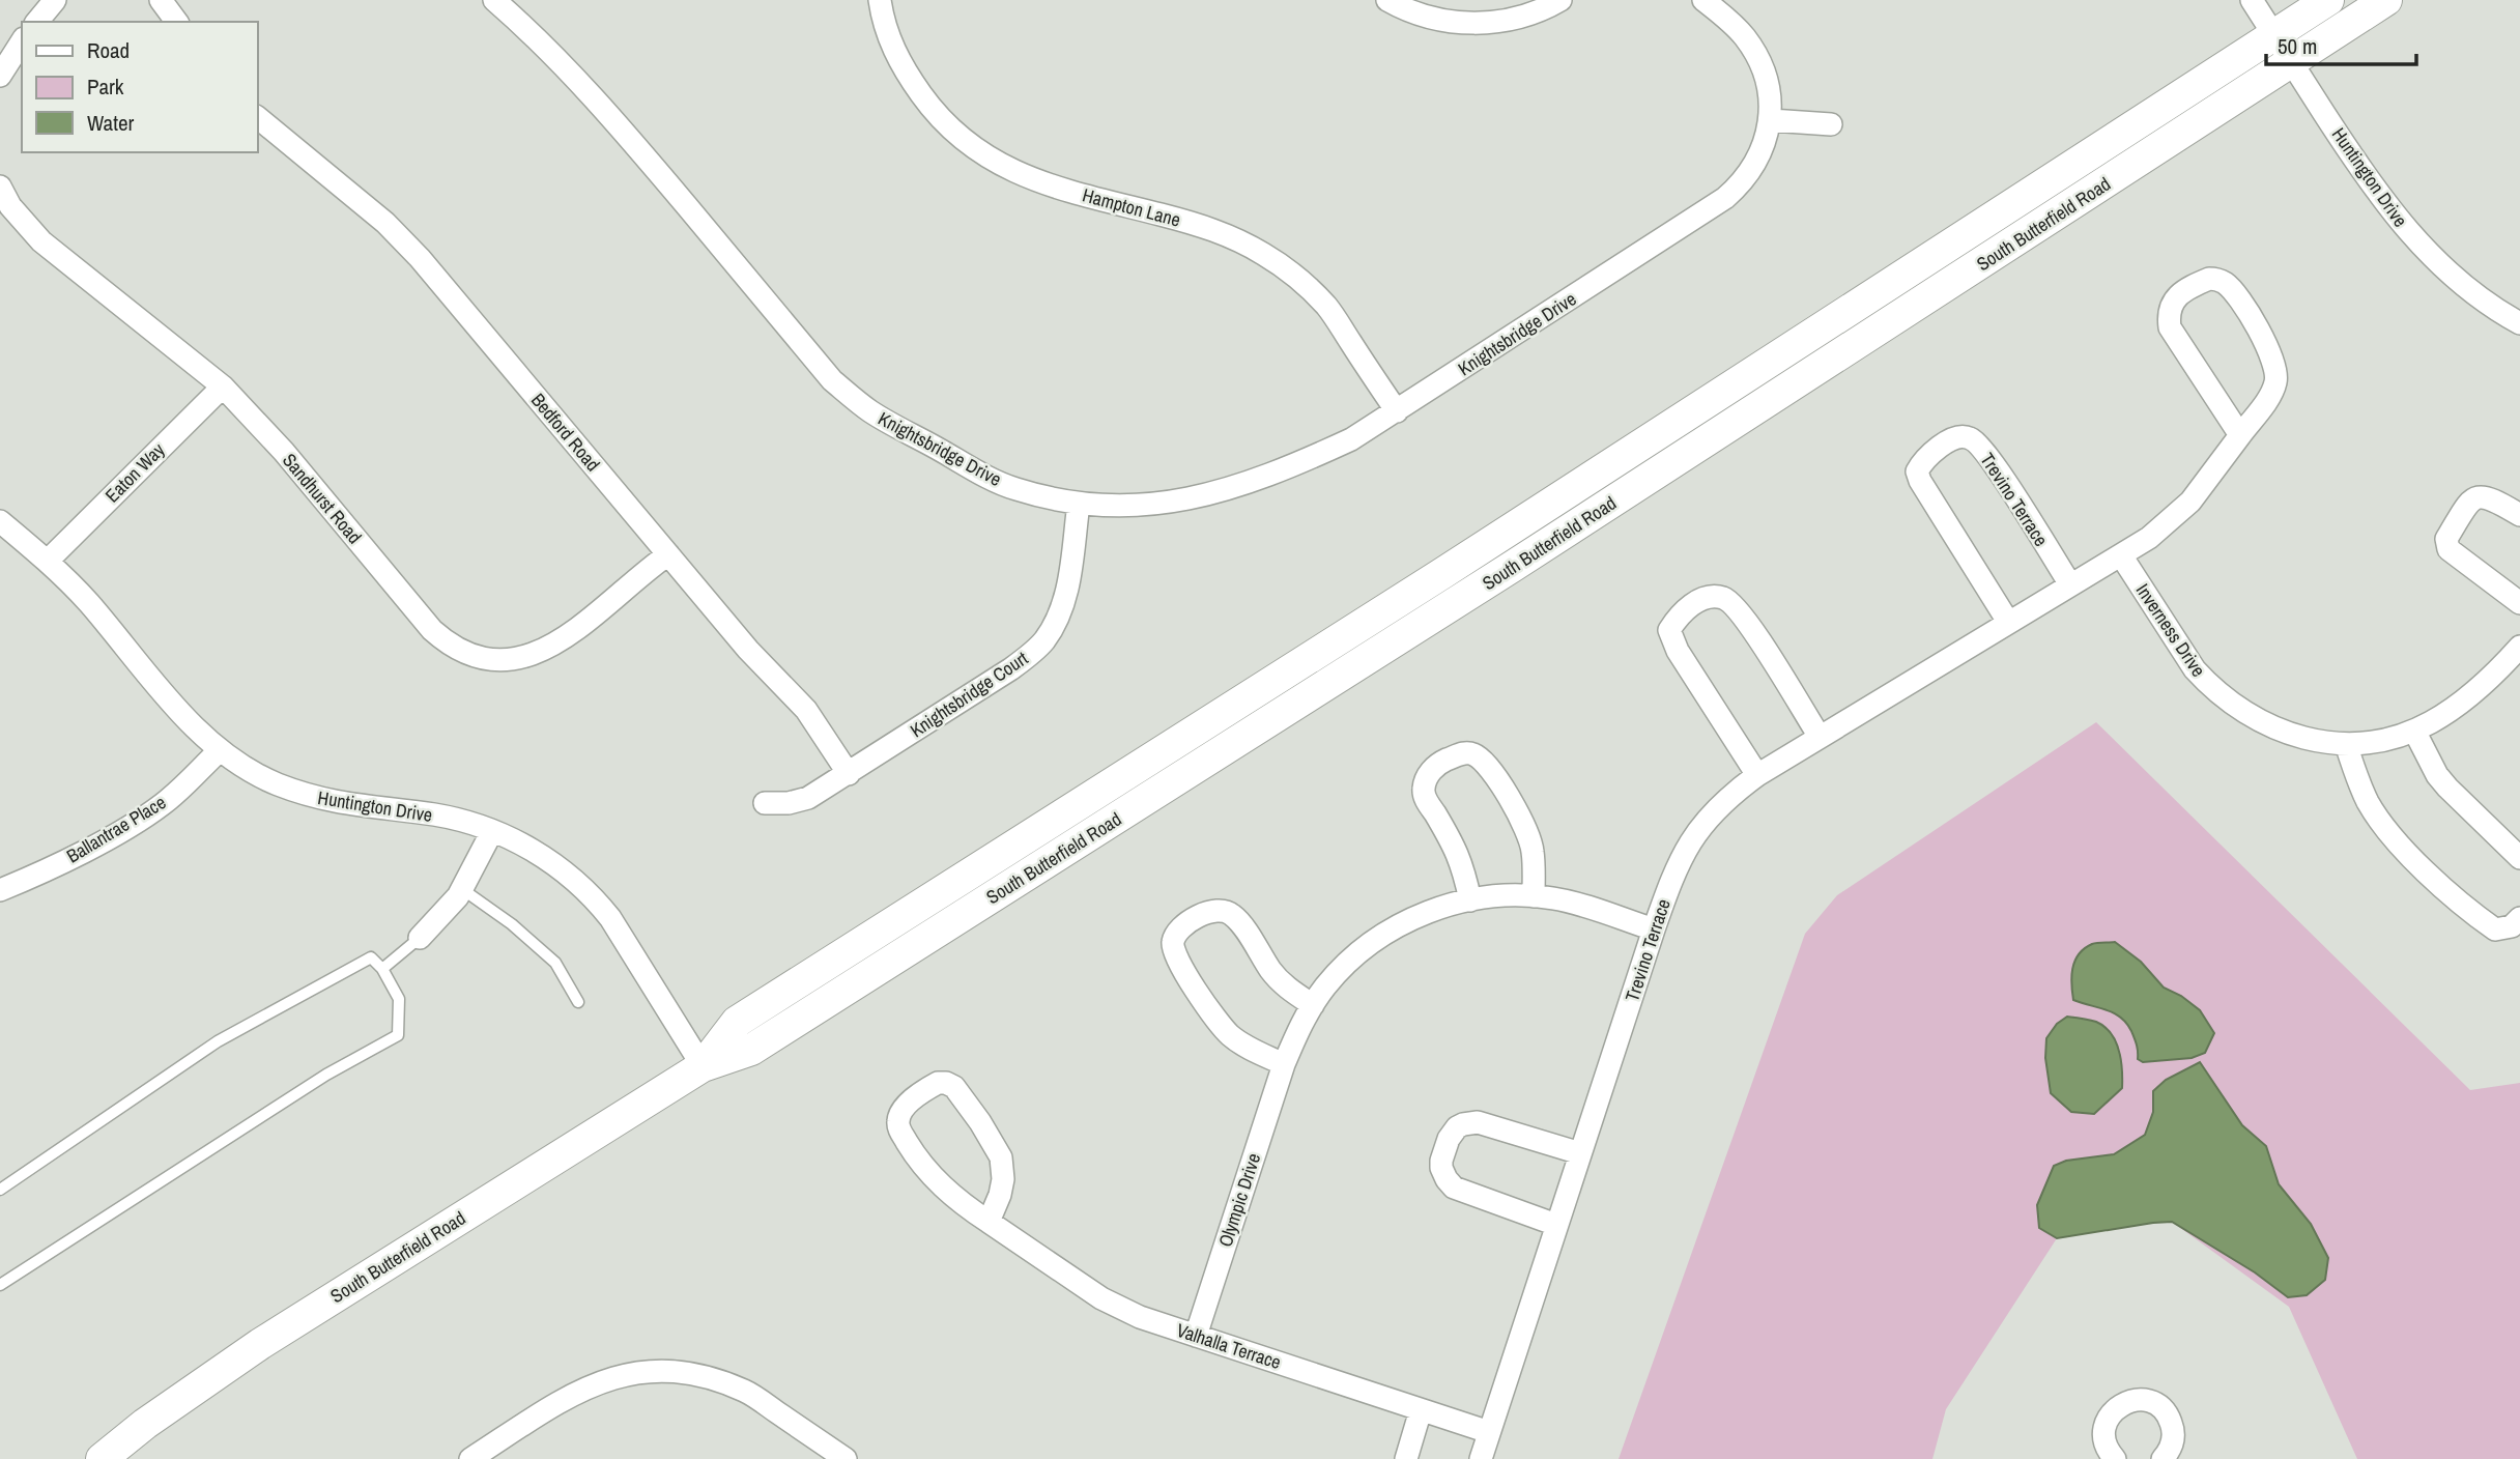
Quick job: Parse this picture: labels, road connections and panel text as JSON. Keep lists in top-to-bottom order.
{
  "streets": {
    "main road": ["South Butterfield Road"],
    "street": [
      "Huntington Drive",
      "Hampton Lane",
      "Knightsbridge Drive",
      "Bedford Road",
      "Eaton Way",
      "Sandhurst Road",
      "Trevino Terrace",
      "Inverness Drive",
      "Knightsbridge Court",
      "Ballantrae Place",
      "Olympic Drive",
      "Valhalla Terrace"
    ]
  },
  "crossings": [
    ["Huntington Drive", "South Butterfield Road"],
    ["Huntington Drive", "Eaton Way"],
    ["Huntington Drive", "Ballantrae Place"],
    ["Hampton Lane", "Knightsbridge Drive"],
    ["Knightsbridge Drive", "Knightsbridge Court"],
    ["Bedford Road", "Sandhurst Road"],
    ["Bedford Road", "Knightsbridge Court"],
    ["Eaton Way", "Sandhurst Road"],
    ["Trevino Terrace", "Inverness Drive"],
    ["Trevino Terrace", "Olympic Drive"],
    ["Trevino Terrace", "Valhalla Terrace"],
    ["Olympic Drive", "Valhalla Terrace"]
  ],
  "legend": ["Road", "Park", "Water"],
  "scale_bar": "50 m"
}
